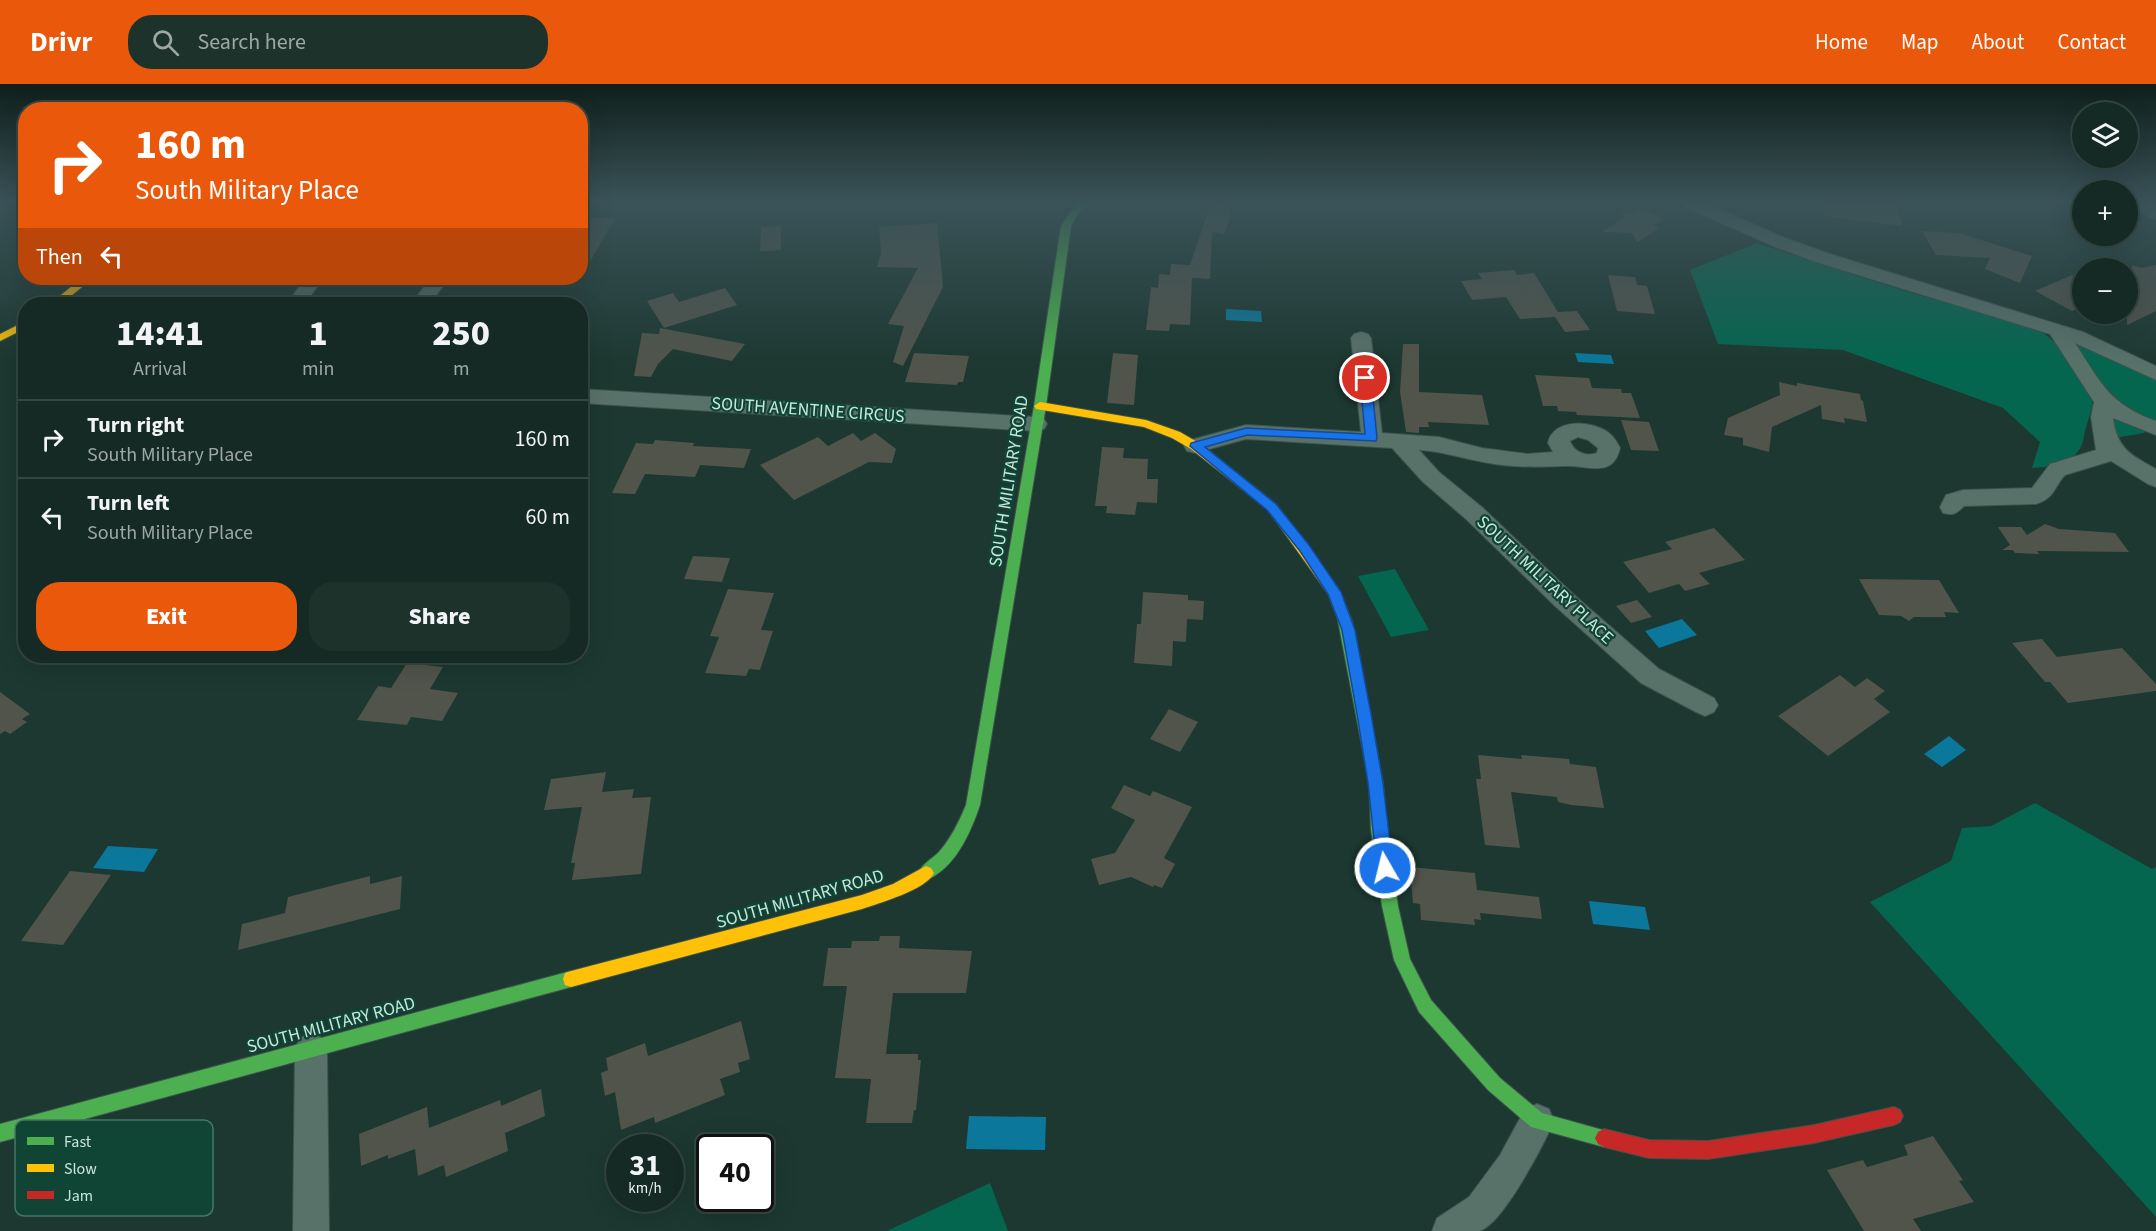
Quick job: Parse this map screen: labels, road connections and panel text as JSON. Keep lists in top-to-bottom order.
{
  "streets": {
    "street": ["SOUTH AVENTINE CIRCUS", "SOUTH MILITARY ROAD", "SOUTH MILITARY PLACE"]
  },
  "crossings": [
    ["SOUTH AVENTINE CIRCUS", "SOUTH MILITARY ROAD"]
  ],
  "legend": ["Fast", "Slow", "Jam"],
  "page": {
    "header": "Drivr",
    "search": "Search here",
    "nav": [
      "Home",
      "Map",
      "About",
      "Contact"
    ],
    "map_buttons": ["+", "−"],
    "turn": ["160 m", "South Military Place"],
    "then": "Then",
    "eta": [
      "14:41",
      "Arrival",
      "1",
      "min",
      "250",
      "m"
    ],
    "list": [
      {
        "name": "Turn right",
        "note": "South Military Place",
        "value": "160 m"
      },
      {
        "name": "Turn left",
        "note": "South Military Place",
        "value": "60 m"
      }
    ],
    "buttons": ["Exit", "Share"],
    "speed": "31 km/h",
    "limit": "40"
  }
}
